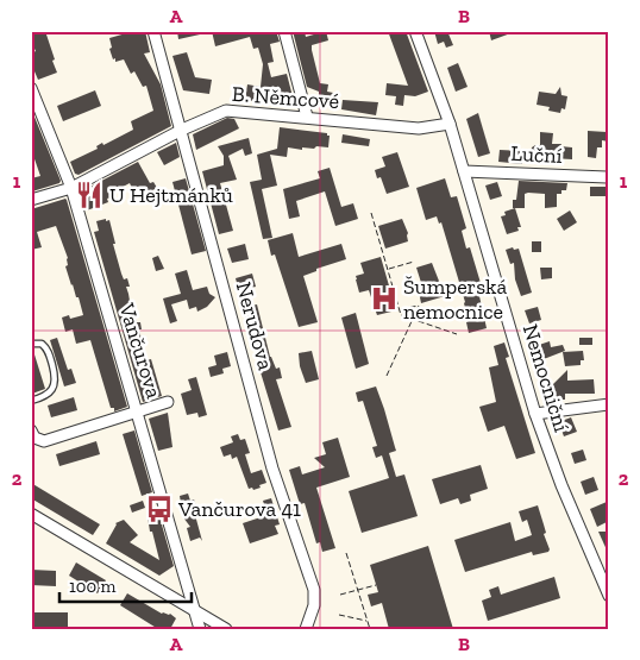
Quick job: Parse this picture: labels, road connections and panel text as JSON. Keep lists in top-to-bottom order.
{
  "streets": {
    "street": [
      "B. Němcové",
      "Luční",
      "Nerudova",
      "Vančurova",
      "Nemocniční"
    ]
  },
  "crossings": [
    ["B. Němcové", "Nerudova"],
    ["B. Němcové", "Vančurova"],
    ["B. Němcové", "Nemocniční"],
    ["Luční", "Nemocniční"]
  ],
  "places": {
    "restaurant": ["U Hejtmánků"],
    "hospital": ["Šumperská nemocnice"],
    "bus stop": ["Vančurova 41"]
  },
  "scale_bar": "100 m",
  "grid": {
    "columns": ["A", "B"],
    "rows": ["1", "2"]
  }
}
